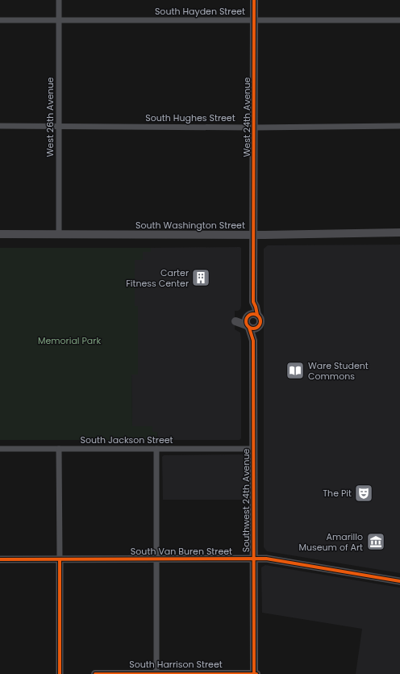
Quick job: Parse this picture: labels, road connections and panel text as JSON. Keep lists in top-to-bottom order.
{
  "streets": {
    "main road": [
      "West 24th Avenue",
      "South Washington Street",
      "Southwest 24th Avenue",
      "South Harrison Street"
    ],
    "street": [
      "South Hayden Street",
      "West 26th Avenue",
      "South Hughes Street",
      "South Jackson Street",
      "South Van Buren Street"
    ]
  },
  "crossings": [
    ["South Hayden Street", "West 26th Avenue"],
    ["South Hayden Street", "West 24th Avenue"],
    ["West 26th Avenue", "South Hughes Street"],
    ["West 26th Avenue", "South Washington Street"],
    ["West 24th Avenue", "South Hughes Street"],
    ["West 24th Avenue", "South Washington Street"],
    ["West 24th Avenue", "Southwest 24th Avenue"],
    ["South Washington Street", "Southwest 24th Avenue"],
    ["South Jackson Street", "Southwest 24th Avenue"],
    ["Southwest 24th Avenue", "South Van Buren Street"],
    ["Southwest 24th Avenue", "South Harrison Street"]
  ],
  "parks": ["Memorial Park"],
  "places": {
    "building": ["Carter Fitness Center"],
    "library": ["Ware Student Commons"],
    "theatre": ["The Pit"],
    "museum": ["Amarillo Museum of Art"]
  }
}
